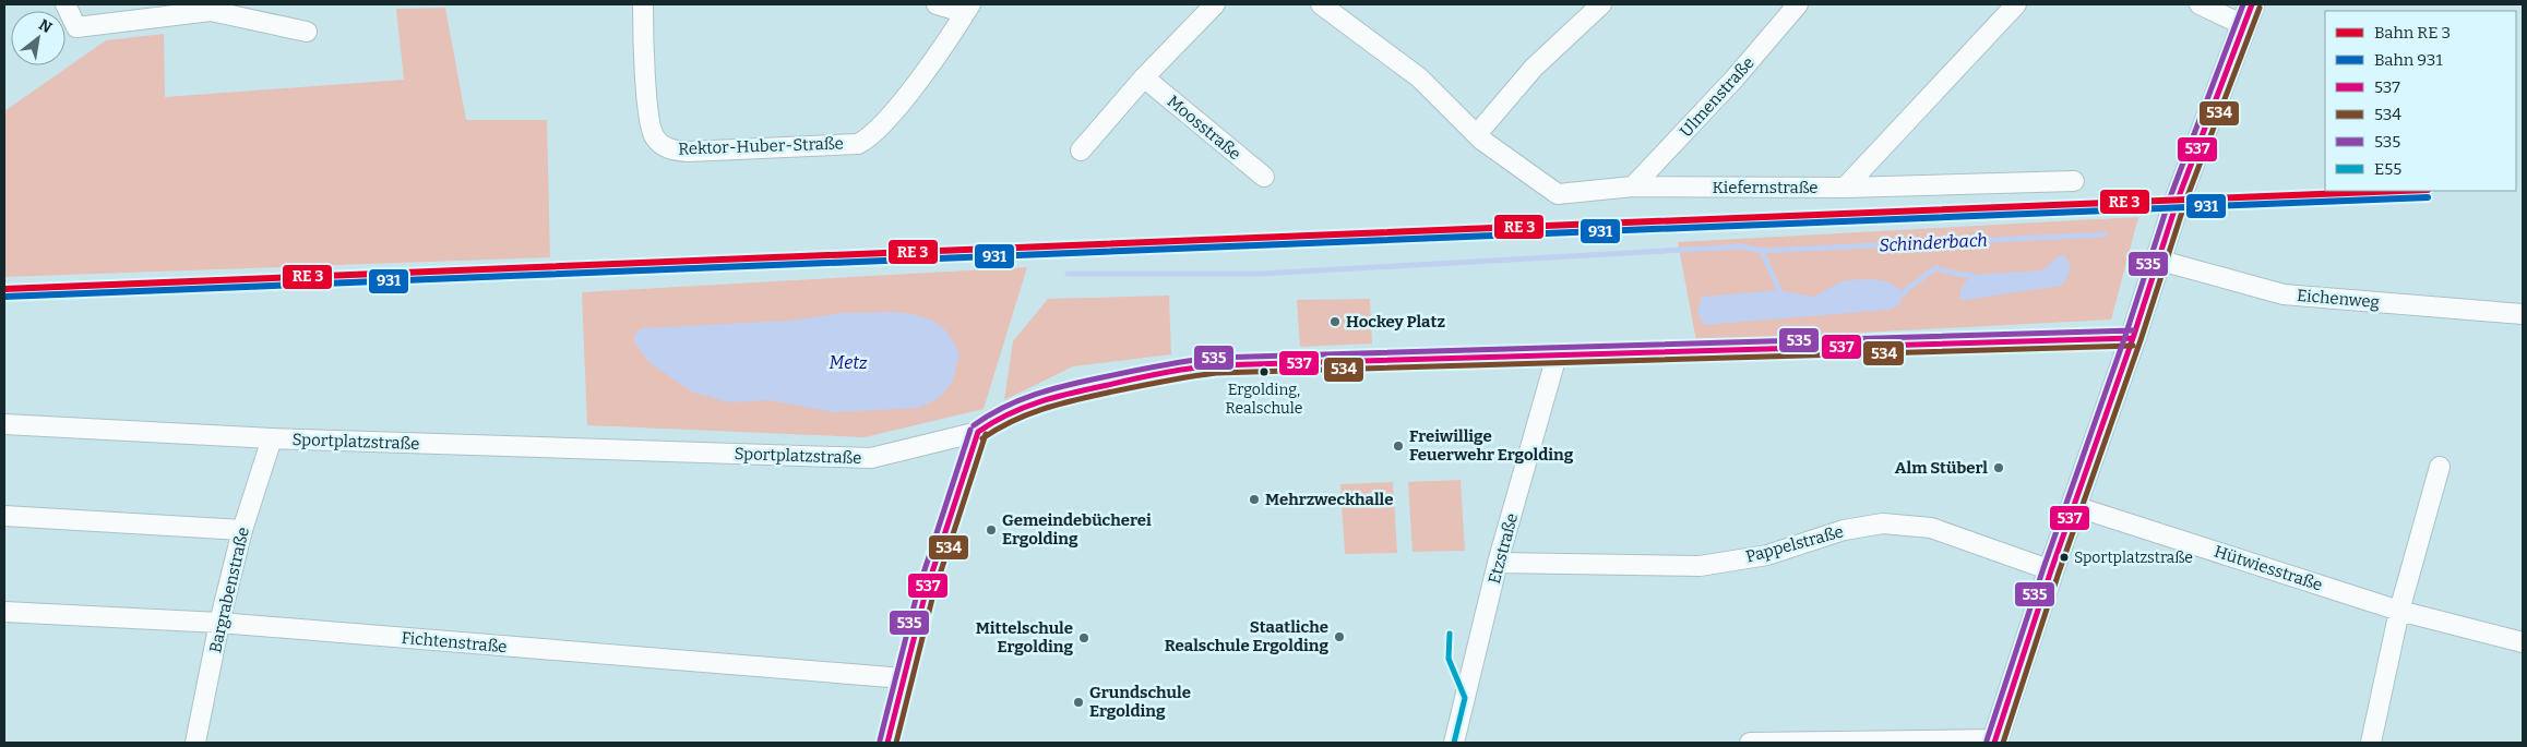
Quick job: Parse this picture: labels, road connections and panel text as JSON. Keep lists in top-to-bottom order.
{
  "streets": {
    "street": [
      "Ulmenstraße",
      "Moosstraße",
      "Rektor-Huber-Straße",
      "Kiefernstraße",
      "Eichenweg",
      "Sportplatzstraße",
      "Pappelstraße",
      "Etzstraße",
      "Hütwiesstraße",
      "Bargrabenstraße",
      "Fichtenstraße"
    ]
  },
  "crossings": [
    ["Ulmenstraße", "Kiefernstraße"],
    ["Sportplatzstraße", "Etzstraße"],
    ["Sportplatzstraße", "Bargrabenstraße"],
    ["Pappelstraße", "Etzstraße"],
    ["Bargrabenstraße", "Fichtenstraße"]
  ],
  "water": ["Schinderbach", "Metz"],
  "places": [
    "Hockey Platz",
    "Ergolding, Realschule",
    "Freiwillige Feuerwehr Ergolding",
    "Alm Stüberl",
    "Mehrzweckhalle",
    "Gemeindebücherei Ergolding",
    "Sportplatzstraße",
    "Staatliche Realschule Ergolding",
    "Mittelschule Ergolding",
    "Grundschule Ergolding"
  ],
  "lines": [
    "transit line 537",
    "transit line 535",
    "transit line 534",
    "rail line 931",
    "transit line E55"
  ],
  "legend": [
    "Bahn RE 3",
    "Bahn 931",
    "537",
    "534",
    "535",
    "E55"
  ],
  "north": "top right"
}
